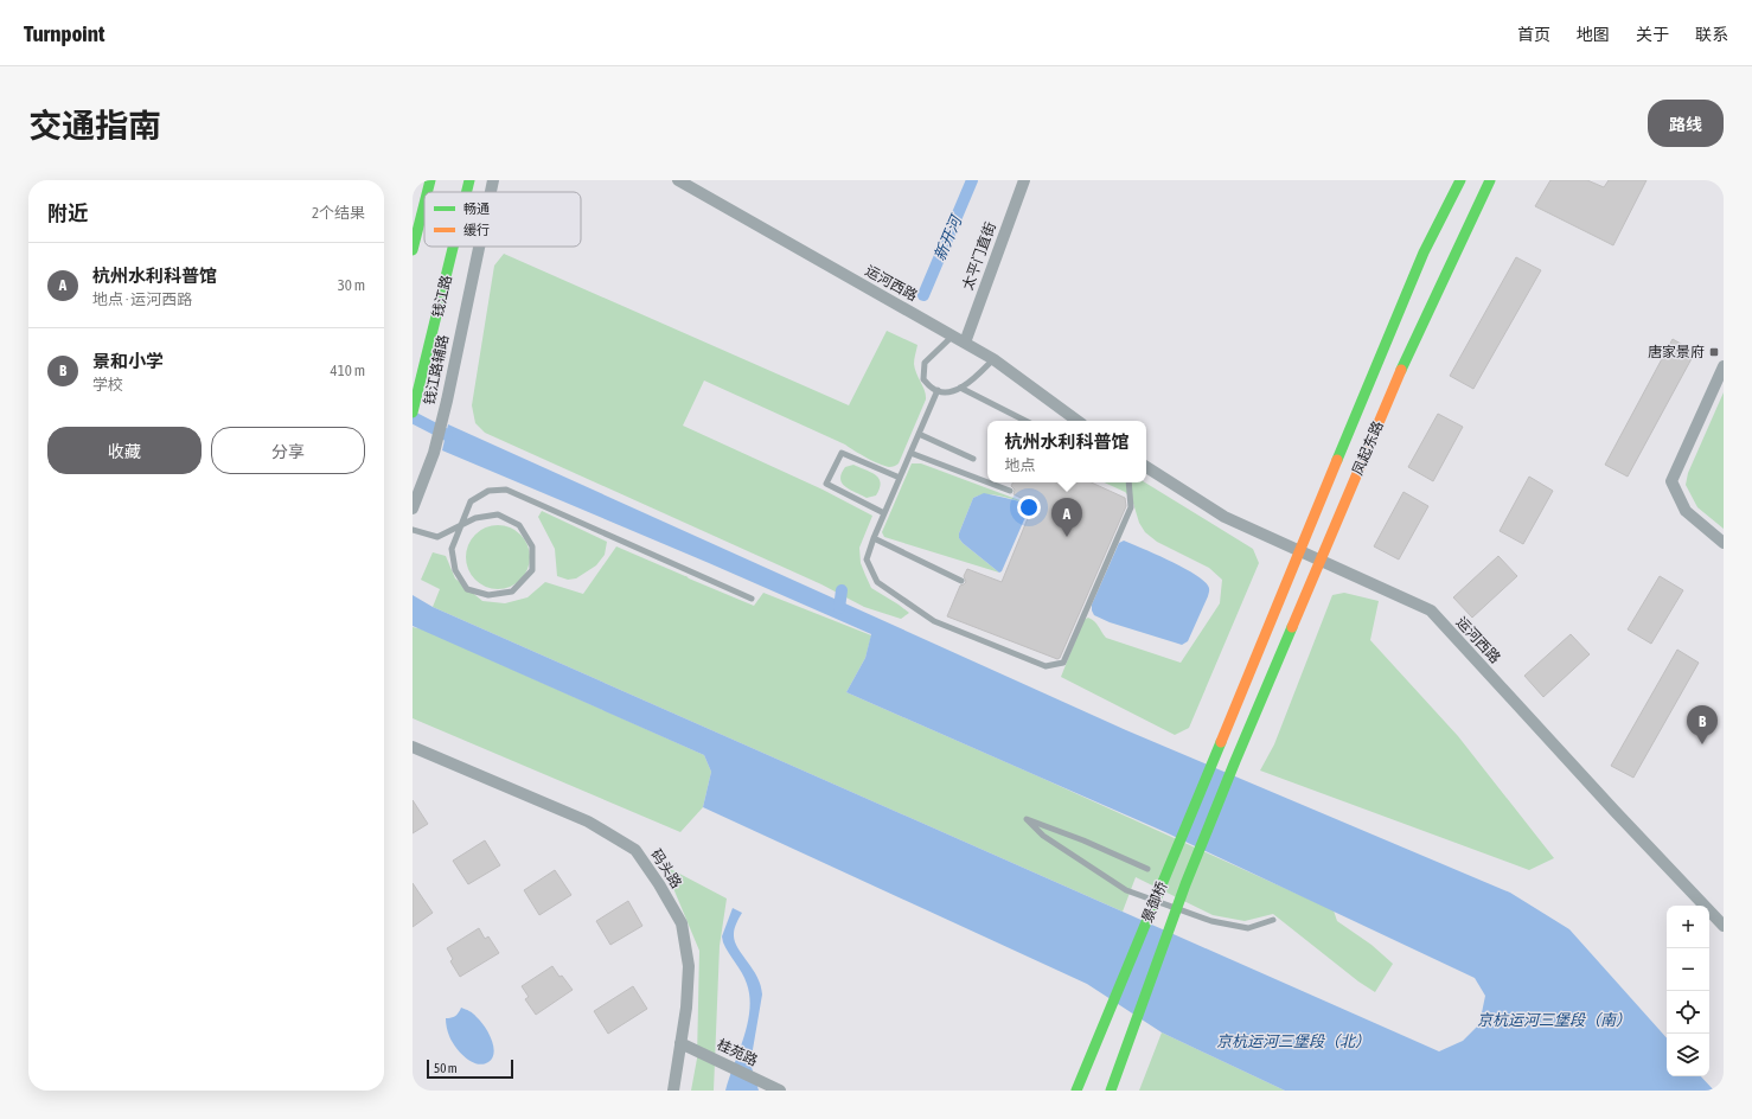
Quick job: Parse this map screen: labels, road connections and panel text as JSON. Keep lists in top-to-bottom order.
{
  "streets": {
    "main road": ["钱江路", "凤起东路", "景御桥"],
    "street": [
      "太平门直街",
      "运河西路",
      "钱江路辅路",
      "码头路",
      "桂苑路"
    ]
  },
  "crossings": [
    ["太平门直街", "运河西路"],
    ["运河西路", "凤起东路"],
    ["凤起东路", "景御桥"],
    ["码头路", "桂苑路"]
  ],
  "water": ["新开河", "京杭运河三堡段（南）", "京杭运河三堡段（北）"],
  "places": {
    "transit": ["唐家景府"]
  },
  "legend": ["畅通", "缓行"],
  "scale_bar": "50 m",
  "page": {
    "header": "Turnpoint",
    "nav": [
      "首页",
      "地图",
      "关于",
      "联系"
    ],
    "title": "交通指南",
    "buttons": [
      "路线",
      ["收藏", "分享"]
    ],
    "heading": ["附近", "2个结果"],
    "list": [
      {
        "mark": "A",
        "name": "杭州水利科普馆",
        "note": "地点 · 运河西路",
        "value": "30 m"
      },
      {
        "mark": "B",
        "name": "景和小学",
        "note": "学校",
        "value": "410 m"
      }
    ],
    "popup": ["杭州水利科普馆", "地点"],
    "pins": ["A", "B"],
    "map_buttons": ["+", "−"],
    "scale": "50 m"
  }
}
